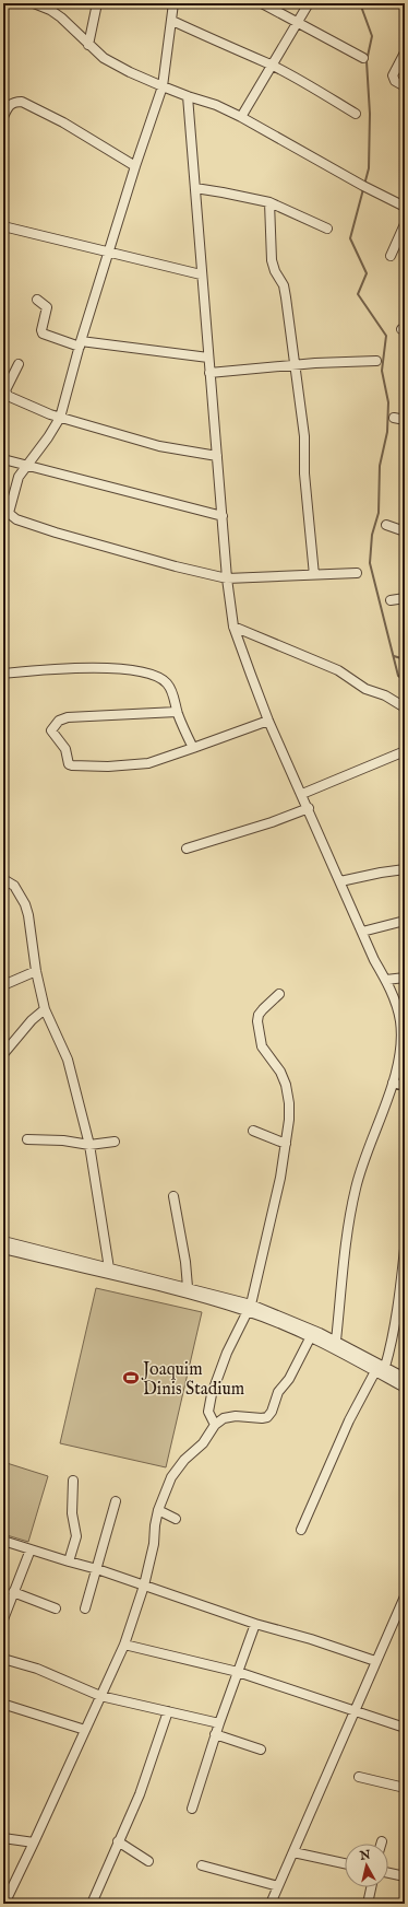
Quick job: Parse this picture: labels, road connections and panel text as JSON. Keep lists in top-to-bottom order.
{
  "places": {
    "sports": ["Joaquim Dinis Stadium"]
  },
  "north": "top"
}
